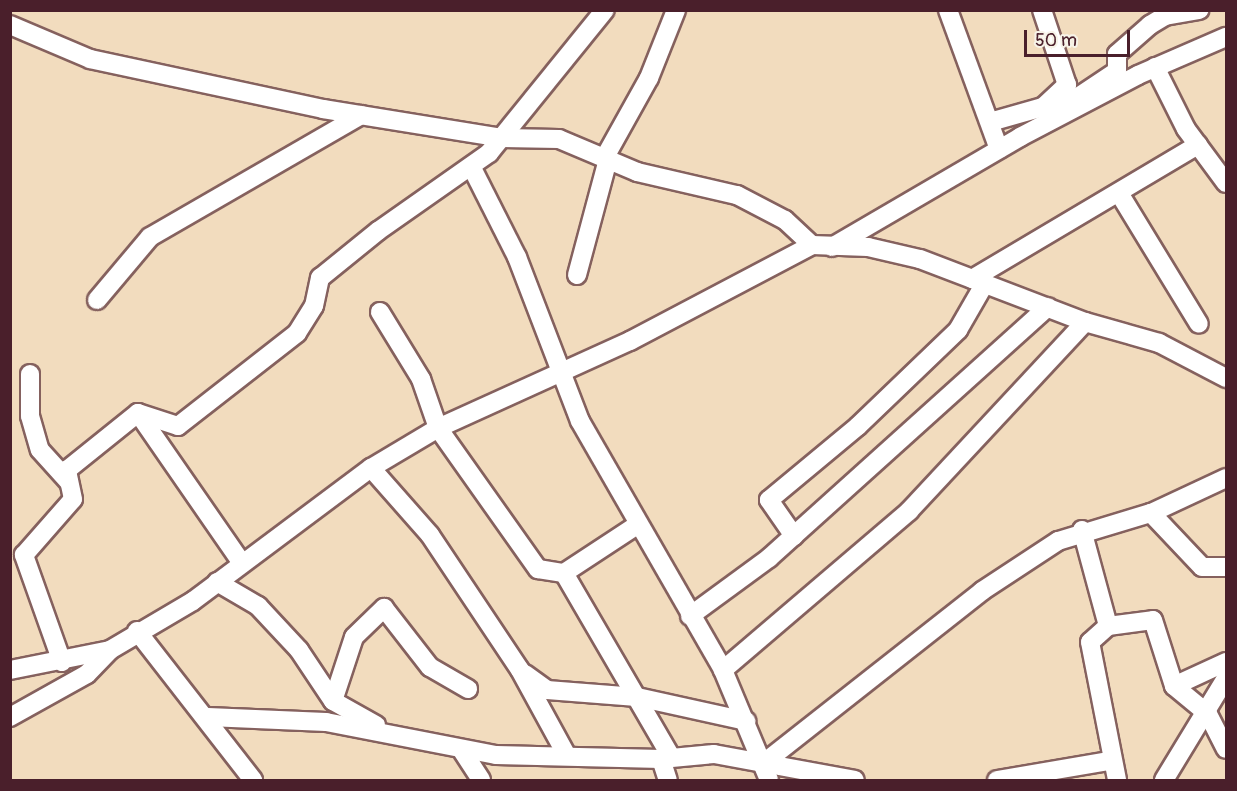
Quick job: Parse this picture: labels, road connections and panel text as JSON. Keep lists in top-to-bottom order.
{
  "scale_bar": "50 m"
}
